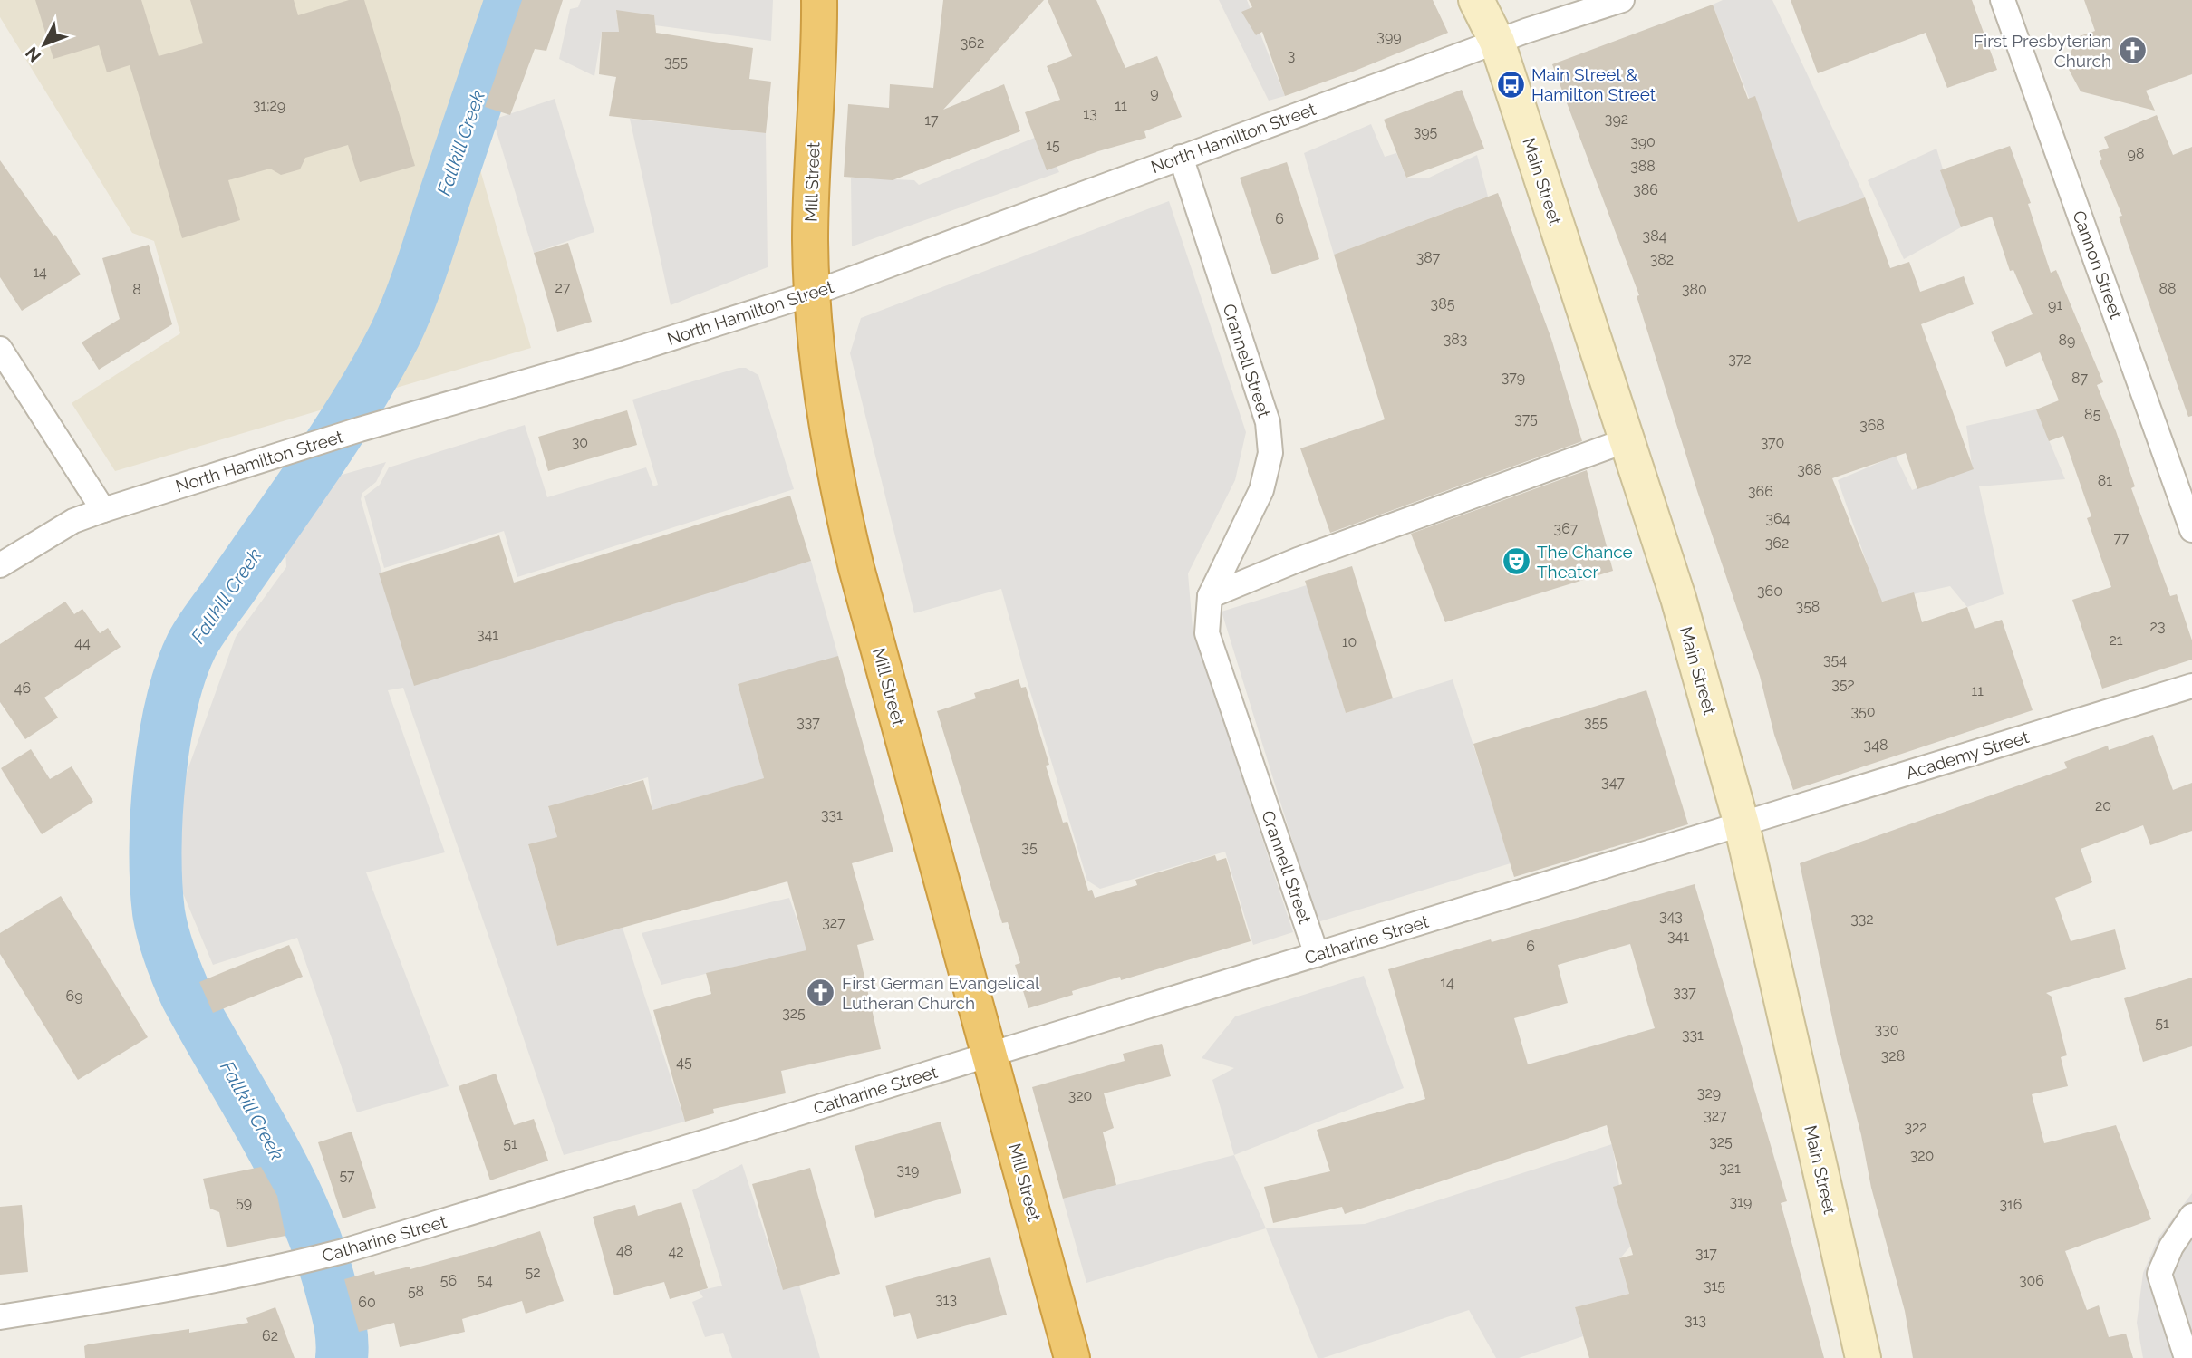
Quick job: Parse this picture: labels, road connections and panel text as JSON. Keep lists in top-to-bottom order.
{
  "streets": {
    "highway": ["Mill Street"],
    "street": [
      "North Hamilton Street",
      "Main Street",
      "Cannon Street",
      "Crannell Street",
      "Academy Street",
      "Catharine Street"
    ]
  },
  "crossings": [
    ["North Hamilton Street", "Main Street"],
    ["North Hamilton Street", "Mill Street"],
    ["North Hamilton Street", "Crannell Street"],
    ["Main Street", "Academy Street"],
    ["Main Street", "Catharine Street"],
    ["Mill Street", "Catharine Street"],
    ["Crannell Street", "Catharine Street"],
    ["Academy Street", "Catharine Street"]
  ],
  "water": ["Fallkill Creek"],
  "places": {
    "church": ["First Presbyterian Church", "First German Evangelical Lutheran Church"],
    "bus stop": ["Main Street & Hamilton Street"],
    "theatre": ["The Chance Theater"]
  },
  "house_numbers": [
    "399",
    "362",
    "3",
    "355",
    "9",
    "31;29",
    "11",
    "13",
    "392",
    "17",
    "395",
    "390",
    "15",
    "98",
    "388",
    "386",
    "6",
    "384",
    "387",
    "382",
    "14",
    "27",
    "88",
    "8",
    "380",
    "385",
    "91",
    "383",
    "89",
    "372",
    "379",
    "87",
    "85",
    "375",
    "368",
    "30",
    "370",
    "368",
    "81",
    "366",
    "364",
    "367",
    "77",
    "362",
    "360",
    "358",
    "23",
    "341",
    "21",
    "10",
    "44",
    "354",
    "352",
    "46",
    "11",
    "350",
    "337",
    "355",
    "348",
    "347",
    "20",
    "331",
    "35",
    "343",
    "332",
    "327",
    "341",
    "6",
    "14",
    "337",
    "69",
    "325",
    "51",
    "330",
    "331",
    "328",
    "45",
    "329",
    "320",
    "327",
    "322",
    "325",
    "51",
    "320",
    "321",
    "319",
    "57",
    "319",
    "59",
    "316",
    "48",
    "42",
    "317",
    "52",
    "56",
    "54",
    "306",
    "315",
    "58",
    "313",
    "60",
    "313",
    "62"
  ],
  "north": "bottom left"
}
